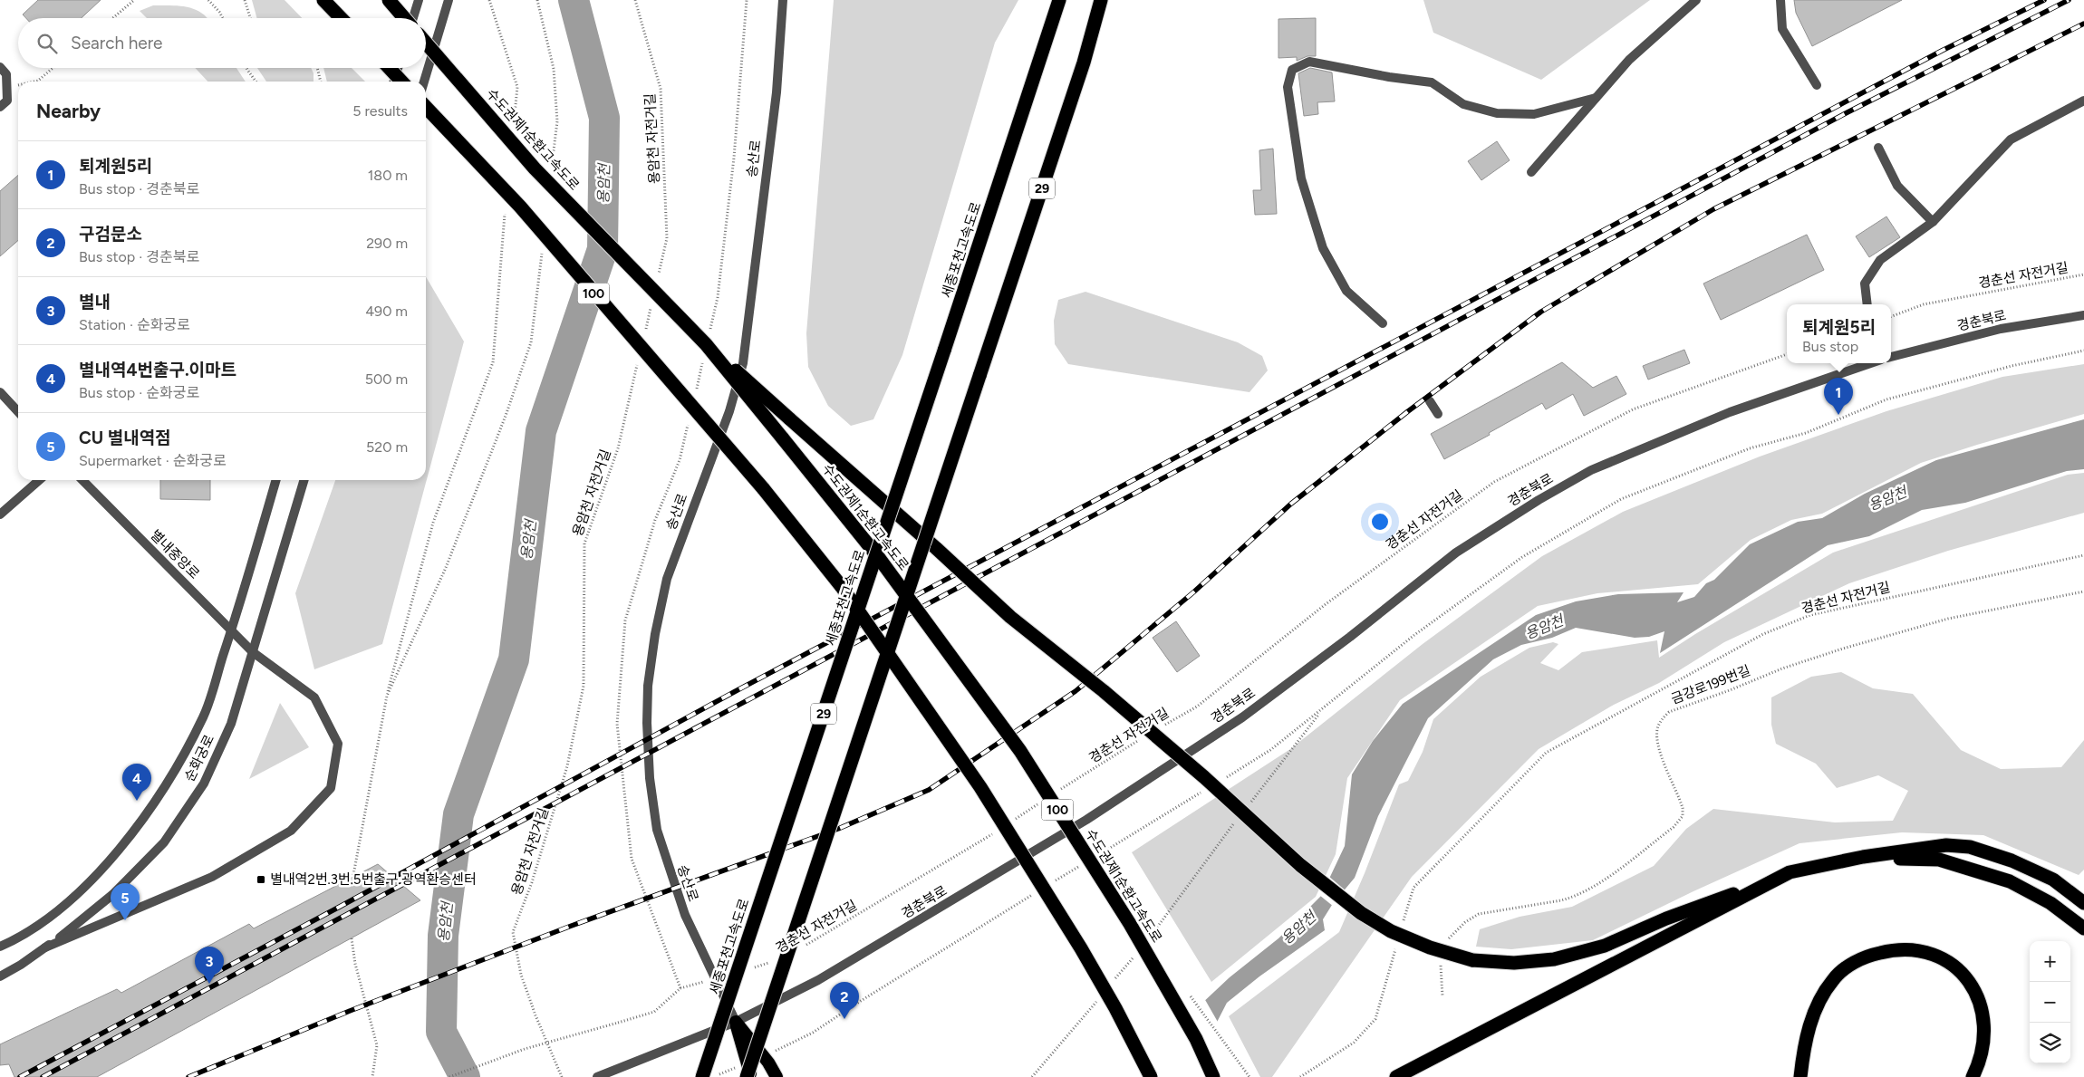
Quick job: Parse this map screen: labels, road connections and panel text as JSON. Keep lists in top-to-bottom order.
{
  "streets": {
    "highway": [
      "수도권제1순환고속도로",
      "29",
      "세종포천고속도로",
      "100"
    ],
    "street": [
      "송산로",
      "경춘북로",
      "별내중앙로",
      "순화궁로"
    ],
    "path": ["용암천 자전거길", "경춘선 자전거길", "금강로199번길"]
  },
  "crossings": [
    ["송산로", "경춘북로"],
    ["별내중앙로", "순화궁로"]
  ],
  "water": ["용암천"],
  "places": {
    "transit": ["별내역2번.3번.5번출구.광역환승센터"]
  },
  "page": {
    "search": "Search here",
    "heading": ["Nearby", "5 results"],
    "list": [
      {
        "mark": "1",
        "name": "퇴계원5리",
        "note": "Bus stop · 경춘북로",
        "value": "180 m"
      },
      {
        "mark": "2",
        "name": "구검문소",
        "note": "Bus stop · 경춘북로",
        "value": "290 m"
      },
      {
        "mark": "3",
        "name": "별내",
        "note": "Station · 순화궁로",
        "value": "490 m"
      },
      {
        "mark": "4",
        "name": "별내역4번출구.이마트",
        "note": "Bus stop · 순화궁로",
        "value": "500 m"
      },
      {
        "mark": "5",
        "name": "CU 별내역점",
        "note": "Supermarket · 순화궁로",
        "value": "520 m"
      }
    ],
    "popup": ["퇴계원5리", "Bus stop"],
    "pins": [
      "1",
      "4",
      "5",
      "3",
      "2"
    ],
    "map_buttons": ["+", "−"]
  }
}
